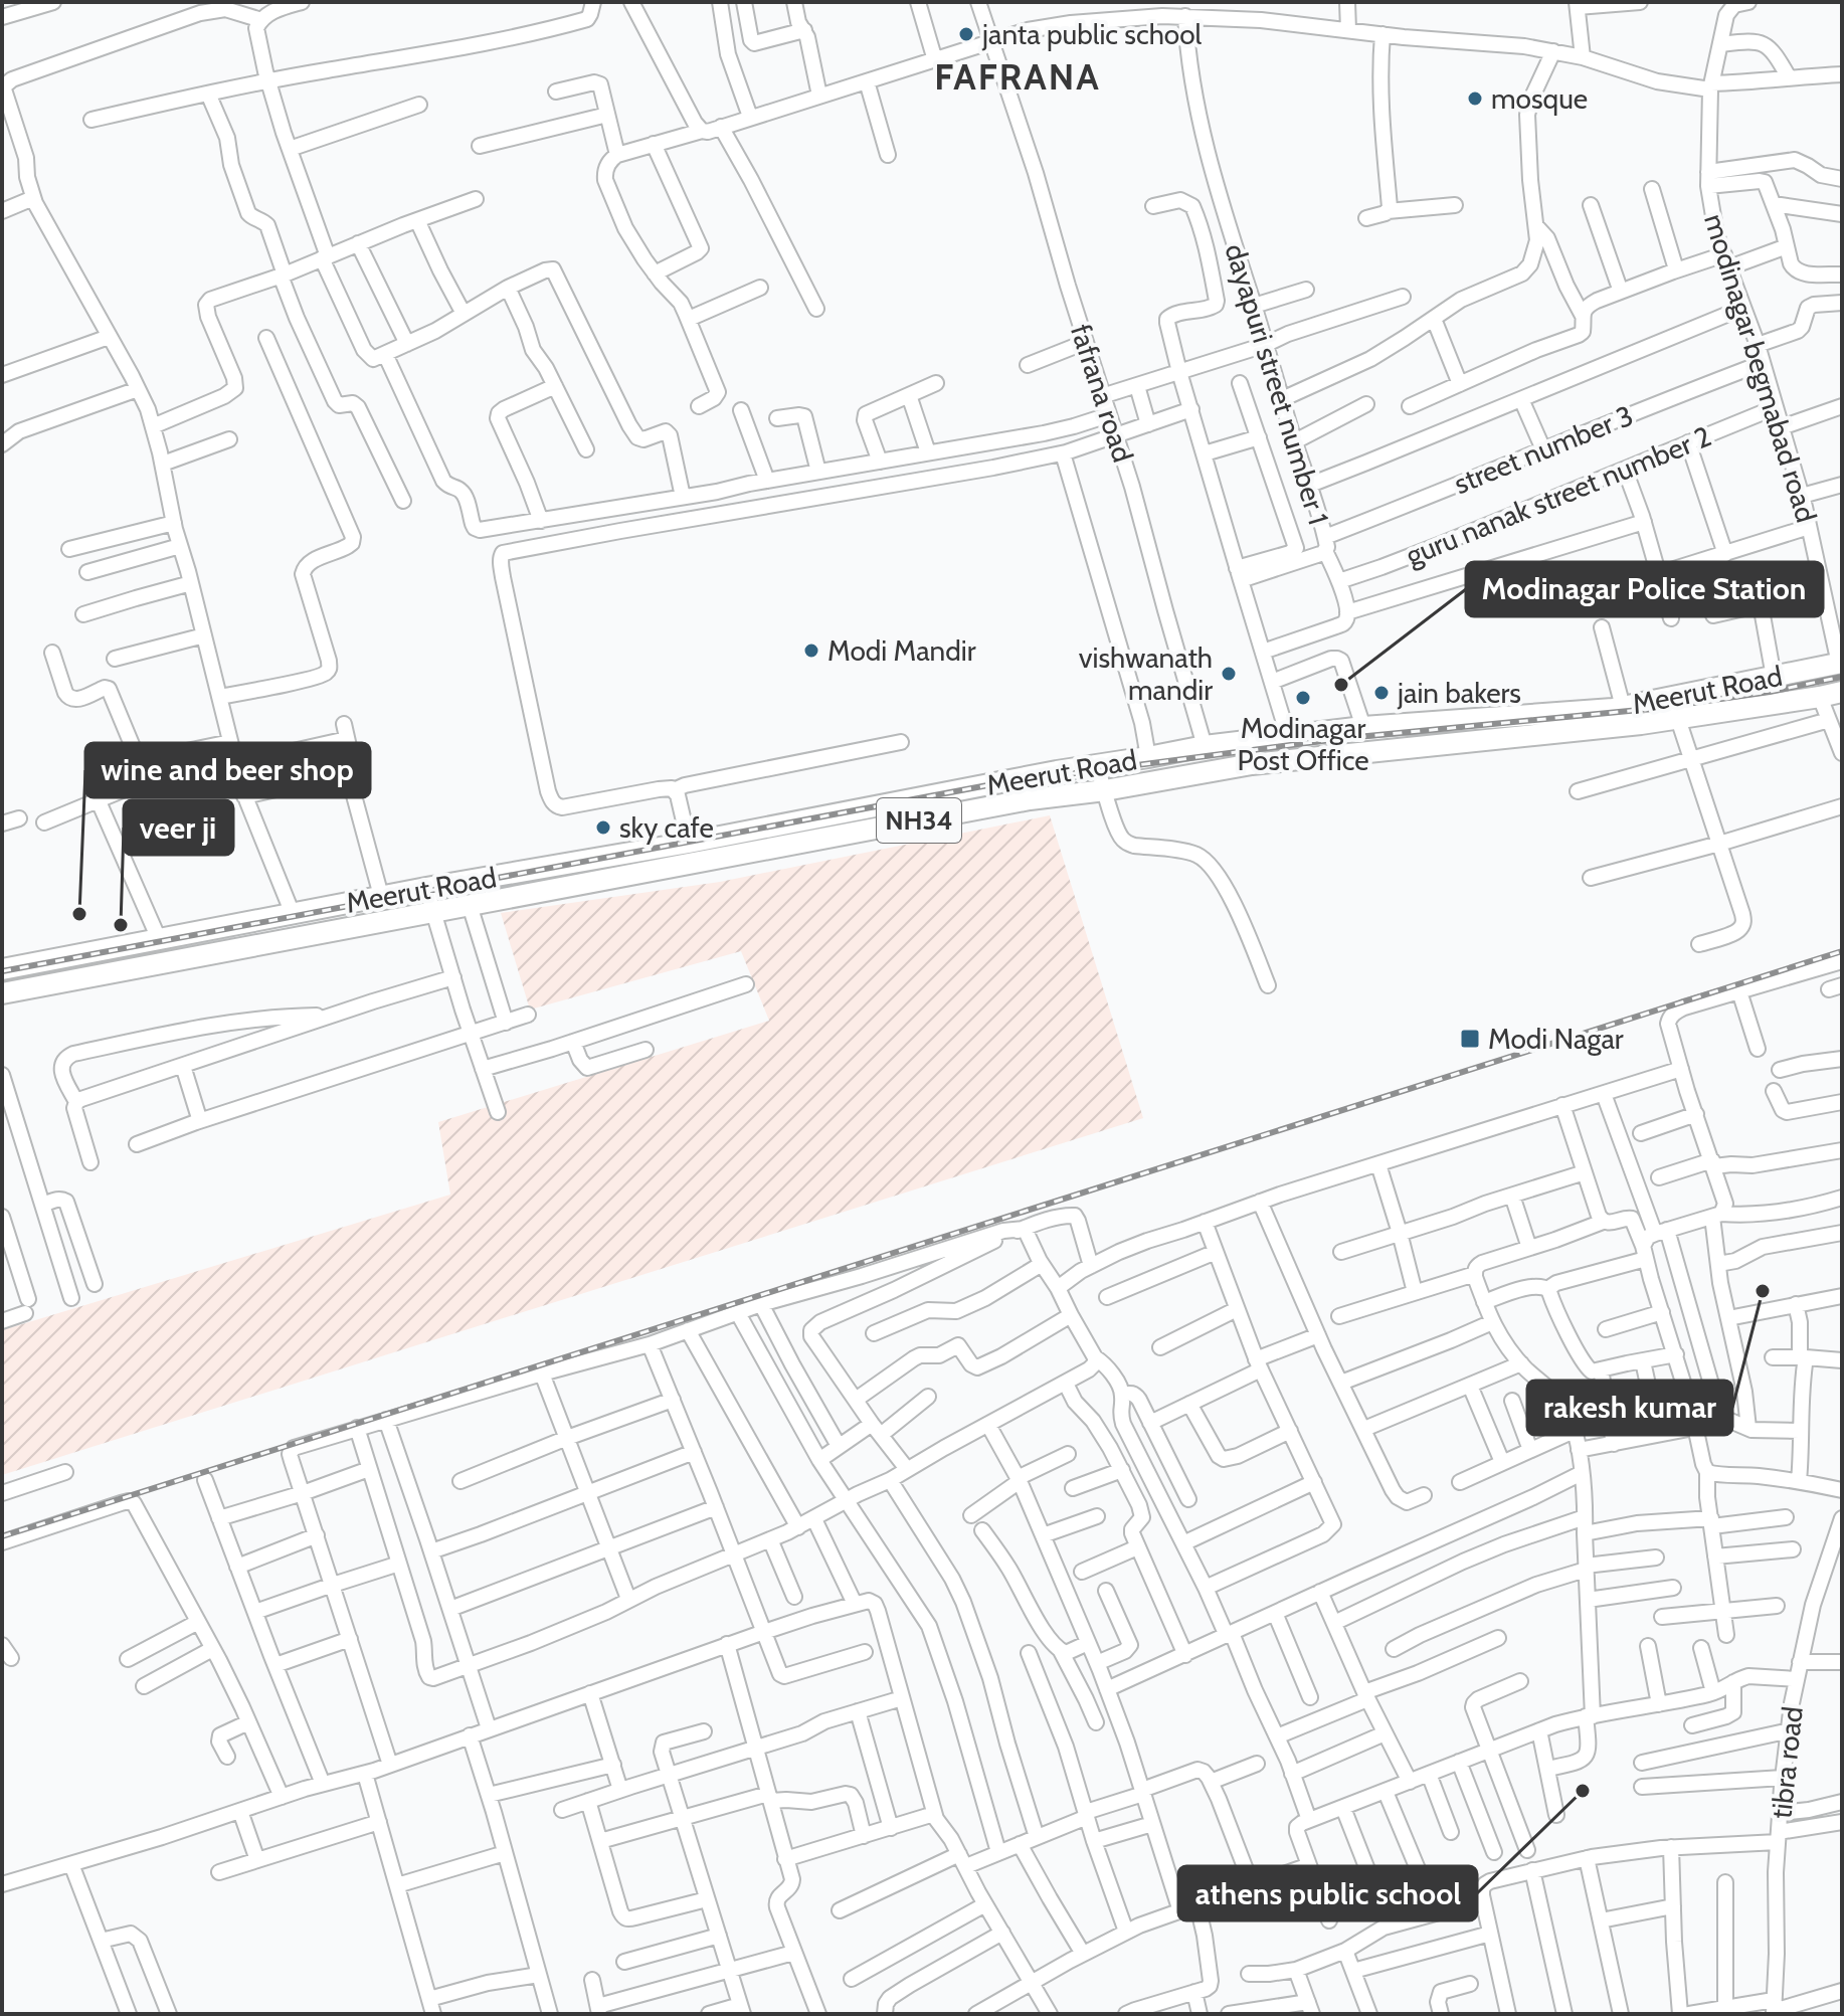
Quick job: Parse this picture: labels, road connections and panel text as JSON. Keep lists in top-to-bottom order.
{
  "streets": {
    "highway": ["Meerut Road", "NH34"],
    "street": [
      "modinagar begmabad road",
      "dayapuri street number 1",
      "fafrana road",
      "street number 3",
      "guru nanak street number 2",
      "tibra road"
    ]
  },
  "crossings": [
    ["modinagar begmabad road", "street number 3"],
    ["modinagar begmabad road", "guru nanak street number 2"],
    ["modinagar begmabad road", "Meerut Road"],
    ["dayapuri street number 1", "street number 3"],
    ["fafrana road", "Meerut Road"]
  ],
  "districts": ["FAFRANA"],
  "places": {
    "other": [
      "janta public school",
      "mosque",
      "Modi Mandir",
      "vishwanath mandir",
      "Modinagar Police Station",
      "jain bakers",
      "Modinagar Post Office",
      "sky cafe",
      "wine and beer shop",
      "veer ji",
      "rakesh kumar",
      "athens public school"
    ],
    "transit": ["Modi Nagar"]
  }
}
